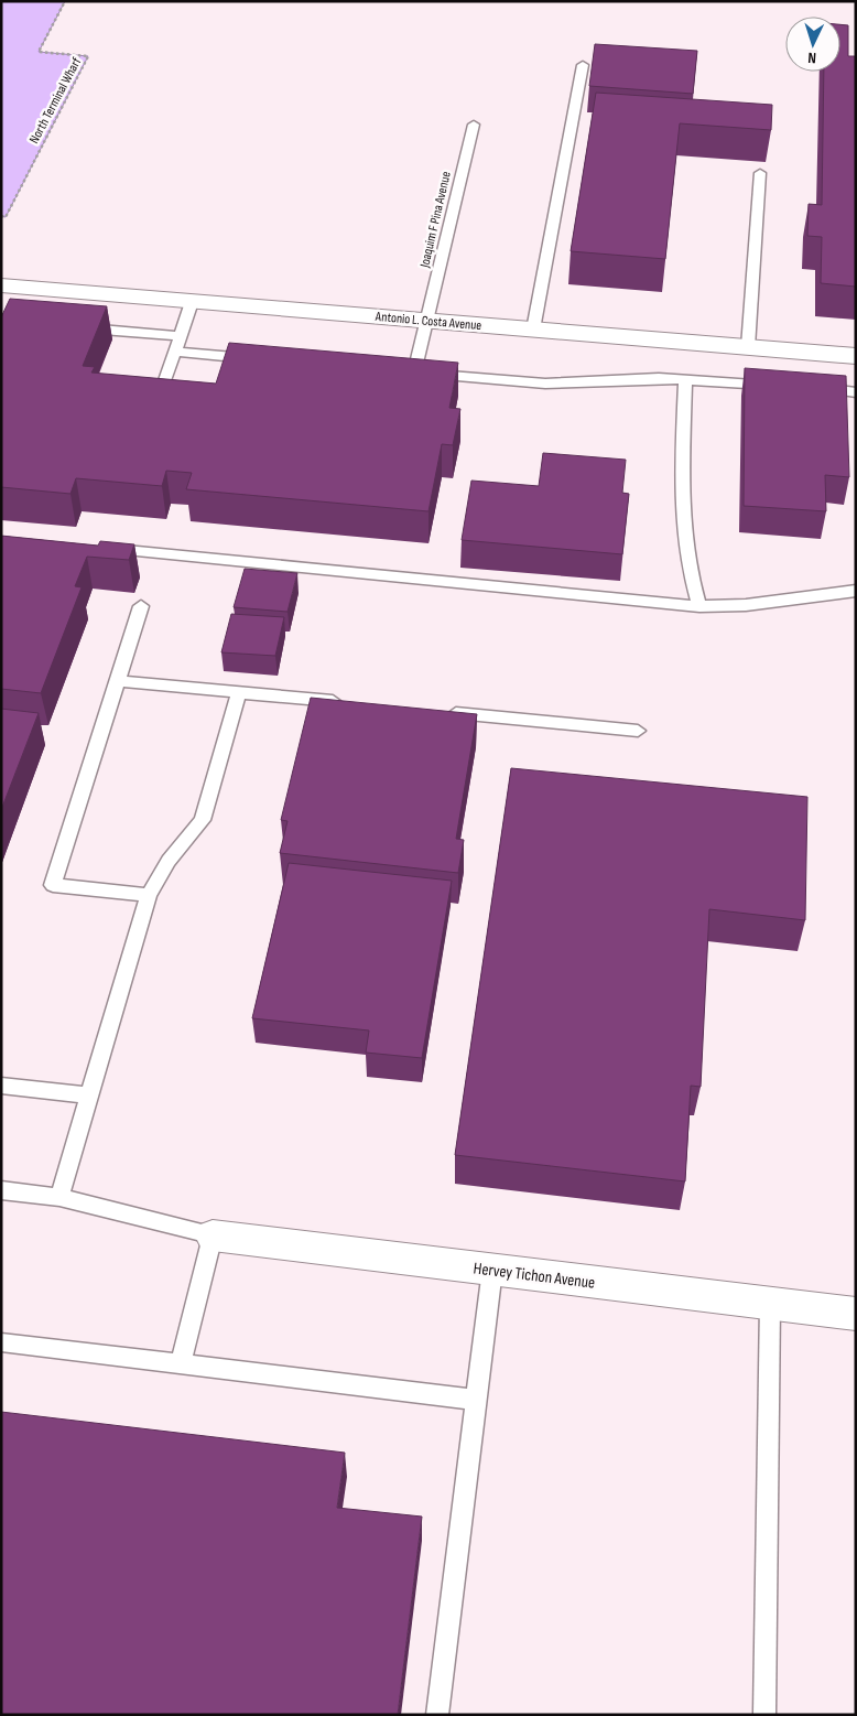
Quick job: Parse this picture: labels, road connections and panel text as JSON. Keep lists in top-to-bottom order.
{
  "streets": {
    "street": ["Antonio L. Costa Avenue", "Hervey Tichon Avenue"],
    "lane": ["Joaquim F Pina Avenue"],
    "path": ["North Terminal Wharf"]
  },
  "crossings": [
    ["Joaquim F Pina Avenue", "Antonio L. Costa Avenue"]
  ],
  "north": "bottom"
}
